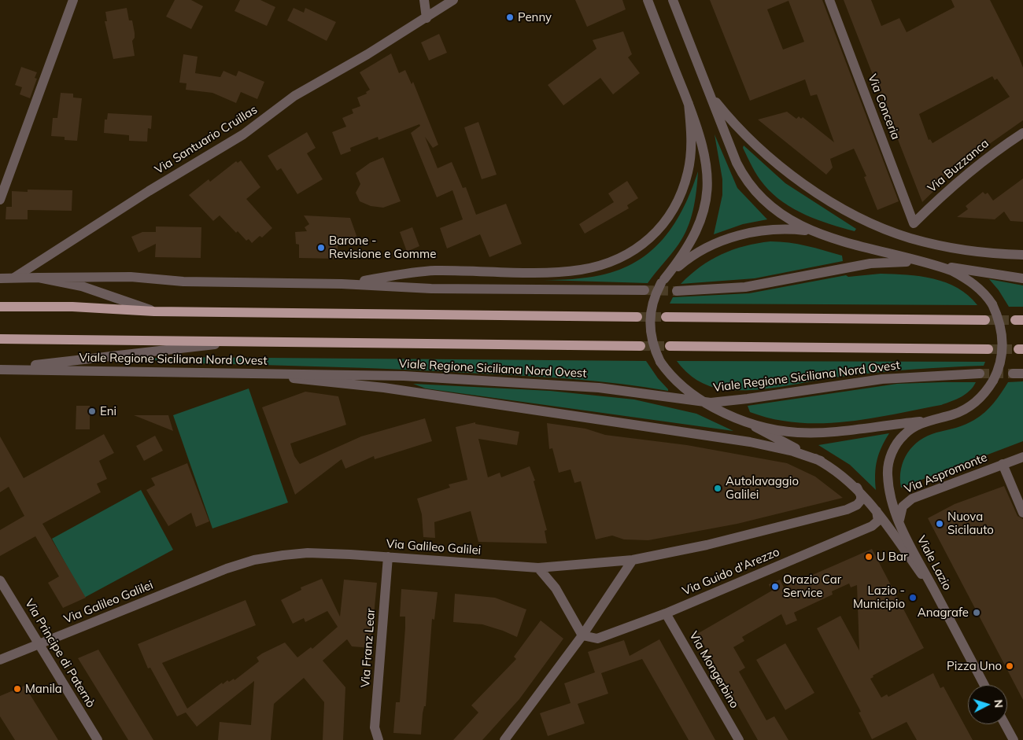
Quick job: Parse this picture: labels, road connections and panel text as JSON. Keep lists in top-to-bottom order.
{
  "streets": {
    "main road": ["Viale Regione Siciliana Nord Ovest"],
    "street": [
      "Via Conceria",
      "Via Santuario Cruillas",
      "Via Buzzanca",
      "Via Aspromonte",
      "Via Galileo Galilei",
      "Viale Lazio",
      "Via Guido d'Arezzo",
      "Via Franz Lear",
      "Via Principe di Paternò",
      "Via Mongerbino"
    ]
  },
  "crossings": [
    ["Via Conceria", "Via Buzzanca"],
    ["Via Aspromonte", "Viale Lazio"],
    ["Via Galileo Galilei", "Via Franz Lear"],
    ["Via Galileo Galilei", "Via Principe di Paternò"],
    ["Via Guido d'Arezzo", "Via Mongerbino"]
  ],
  "places": [
    "Penny",
    "Barone - Revisione e Gomme",
    "Eni",
    "Autolavaggio Galilei",
    "Nuova Sicilauto",
    "U Bar",
    "Orazio Car Service",
    "Lazio - Municipio",
    "Anagrafe",
    "Pizza Uno",
    "Manila"
  ],
  "north": "right"
}
